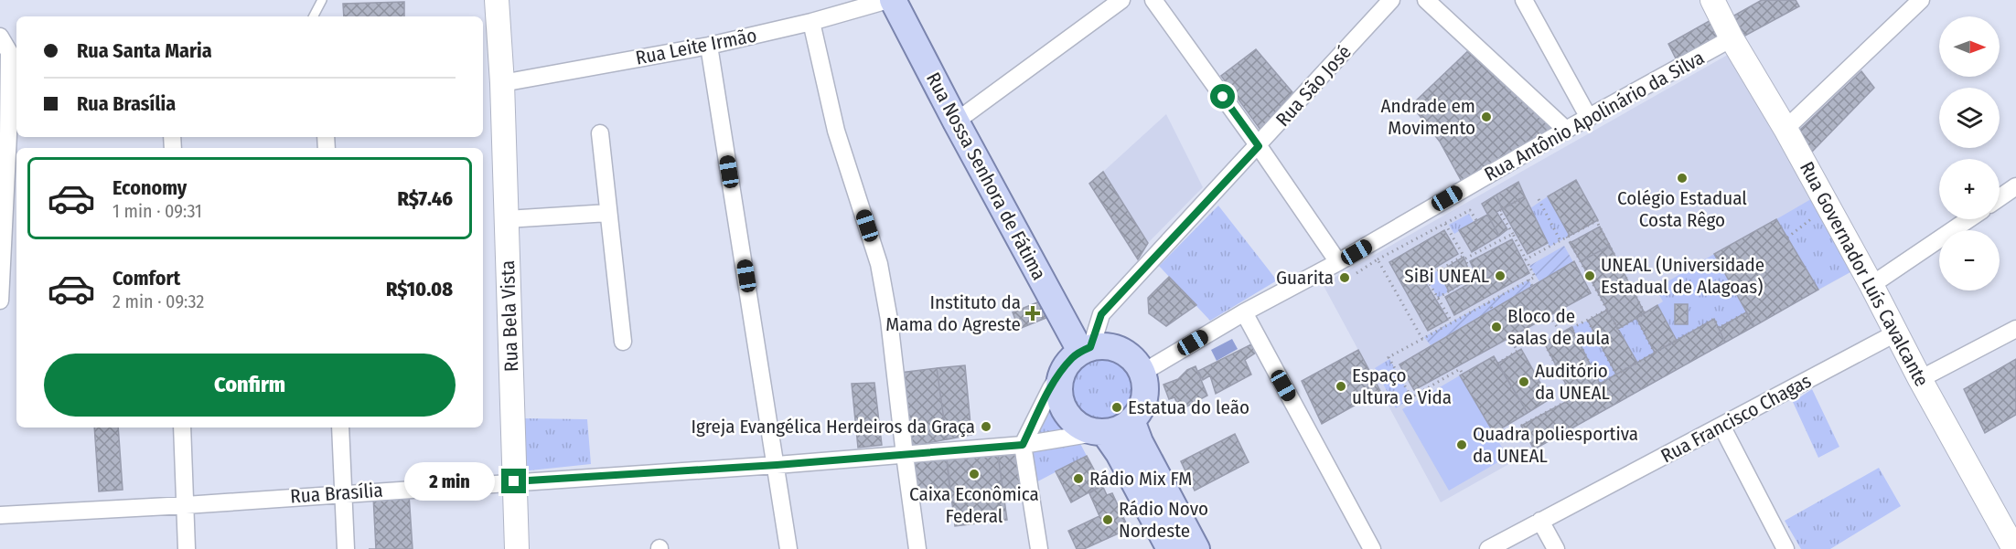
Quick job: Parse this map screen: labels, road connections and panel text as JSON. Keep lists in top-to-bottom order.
{
  "streets": {
    "main road": ["Rua Nossa Senhora de Fátima"],
    "street": [
      "Rua Leite Irmão",
      "Rua São José",
      "Rua Antônio Apolinário da Silva",
      "Rua Governador Luís Cavalcante",
      "Rua Bela Vista",
      "Rua Francisco Chagas",
      "Rua Brasília"
    ]
  },
  "crossings": [
    ["Rua Leite Irmão", "Rua Bela Vista"],
    ["Rua São José", "Rua Antônio Apolinário da Silva"],
    ["Rua São José", "Rua Nossa Senhora de Fátima"],
    ["Rua São José", "Rua Brasília"],
    ["Rua Antônio Apolinário da Silva", "Rua Nossa Senhora de Fátima"],
    ["Rua Antônio Apolinário da Silva", "Rua Governador Luís Cavalcante"],
    ["Rua Antônio Apolinário da Silva", "Rua Brasília"],
    ["Rua Nossa Senhora de Fátima", "Rua Brasília"],
    ["Rua Governador Luís Cavalcante", "Rua Francisco Chagas"],
    ["Rua Bela Vista", "Rua Brasília"]
  ],
  "places": {
    "other": [
      "Andrade em Movimento",
      "Colégio Estadual Costa Rêgo",
      "SiBi UNEAL",
      "UNEAL (Universidade Estadual de Alagoas)",
      "Guarita",
      "Bloco de salas de aula",
      "Auditório da UNEAL",
      "Espaço ultura e Vida",
      "Estatua do leão",
      "Igreja Evangélica Herdeiros da Graça",
      "Quadra poliesportiva da UNEAL",
      "Caixa Econômica Federal",
      "Rádio Mix FM",
      "Rádio Novo Nordeste"
    ],
    "health": ["Instituto da Mama do Agreste"]
  },
  "north": "right",
  "page": {
    "map_buttons": ["+", "−"],
    "banner": ["Rua Santa Maria", "Rua Brasília"],
    "list": [
      {
        "name": "Economy",
        "note": "1 min · 09:31",
        "value": "R$7.46"
      },
      {
        "name": "Comfort",
        "note": "2 min · 09:32",
        "value": "R$10.08"
      }
    ],
    "buttons": "Confirm",
    "bubble": "2 min"
  }
}
